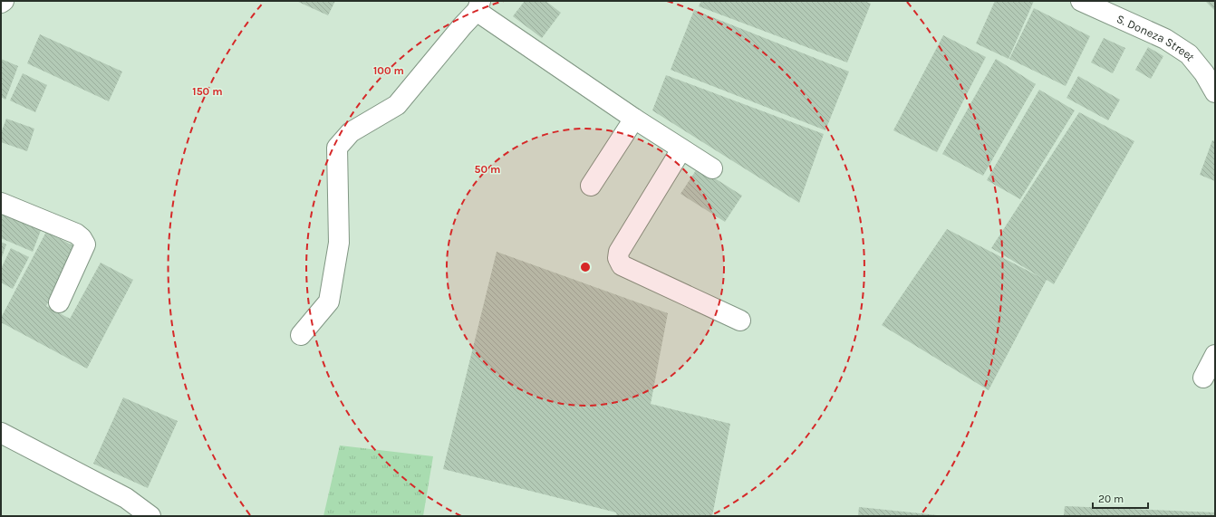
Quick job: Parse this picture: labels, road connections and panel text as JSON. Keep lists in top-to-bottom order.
{
  "streets": {
    "street": ["S. Doneza Street"]
  },
  "scale_bar": "20 m",
  "rings": ["100 m", "150 m", "50 m"]
}
